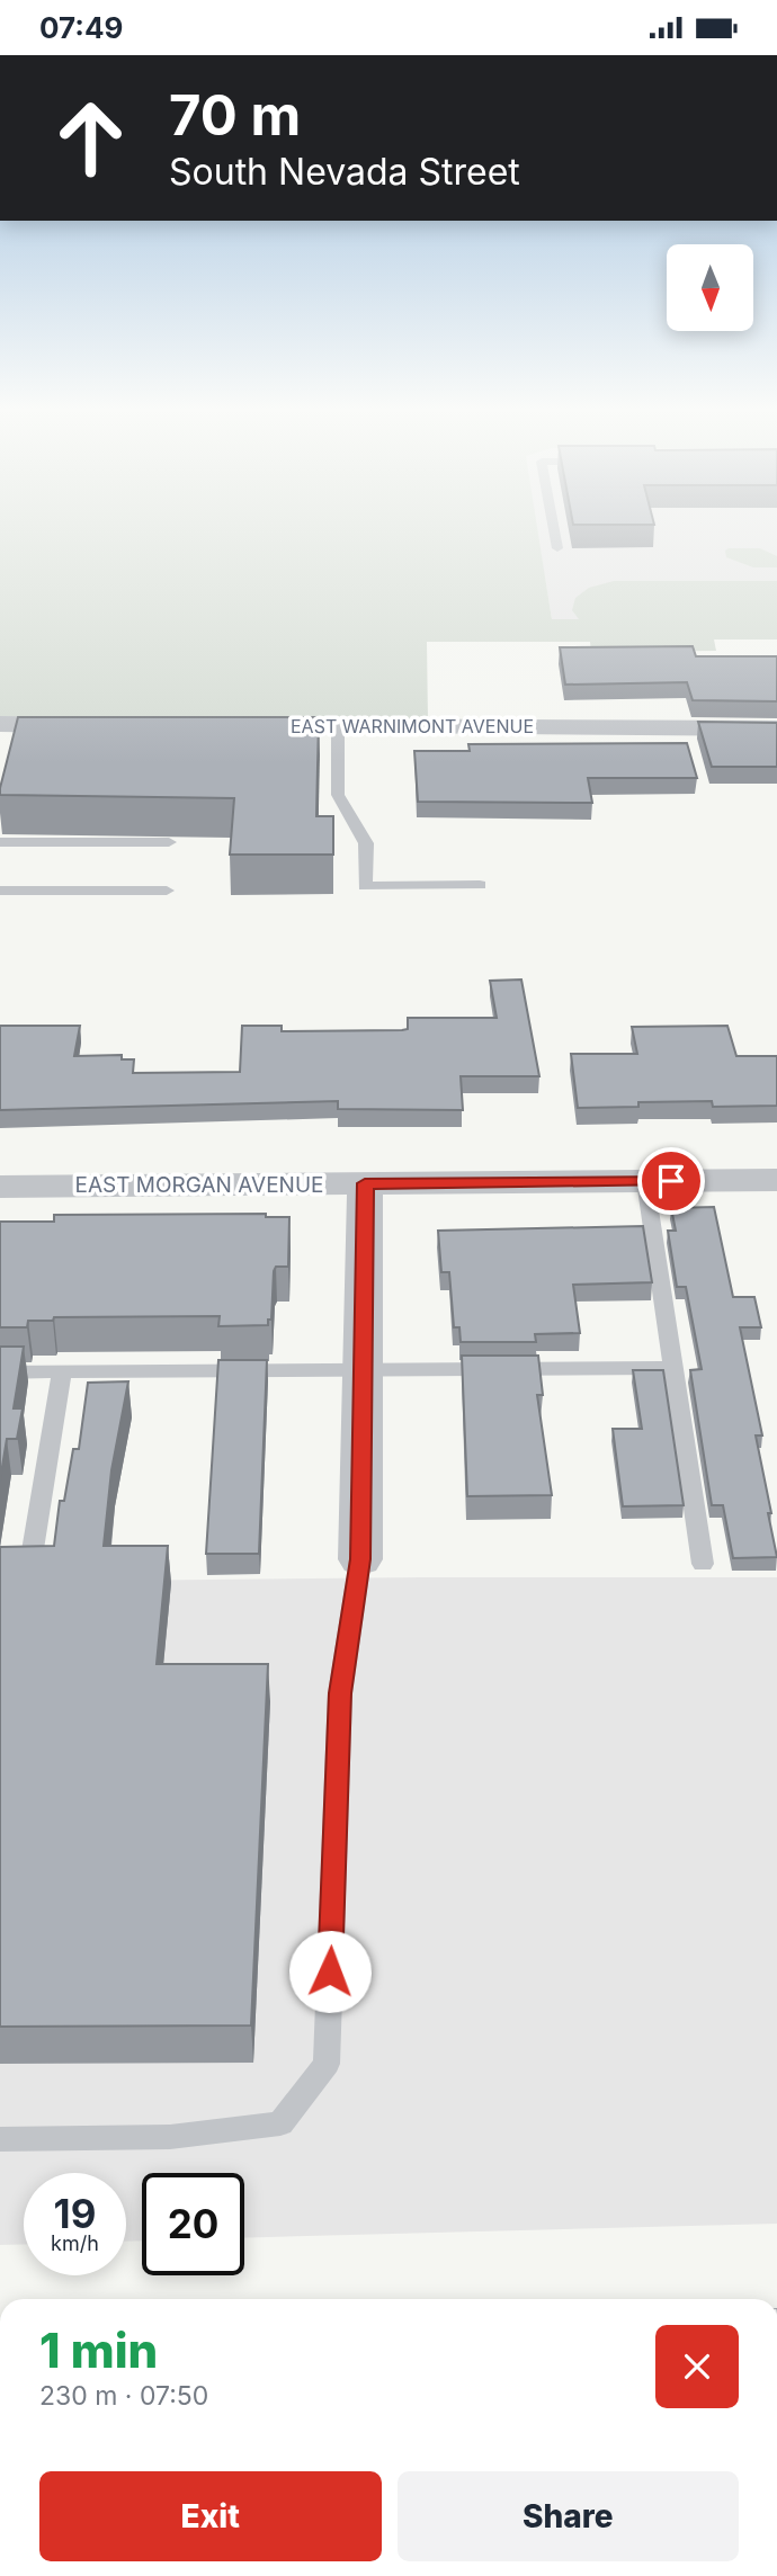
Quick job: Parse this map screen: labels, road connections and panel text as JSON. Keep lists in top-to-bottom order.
{
  "streets": {
    "street": ["EAST WARNIMONT AVENUE", "EAST MORGAN AVENUE"]
  },
  "north": "bottom",
  "page": {
    "status": "07:49",
    "turn": ["70 m", "South Nevada Street"],
    "speed": "19 km/h",
    "limit": "20",
    "heading": ["1 min", "230 m · 07:50"],
    "buttons": ["Exit", "Share"]
  }
}
